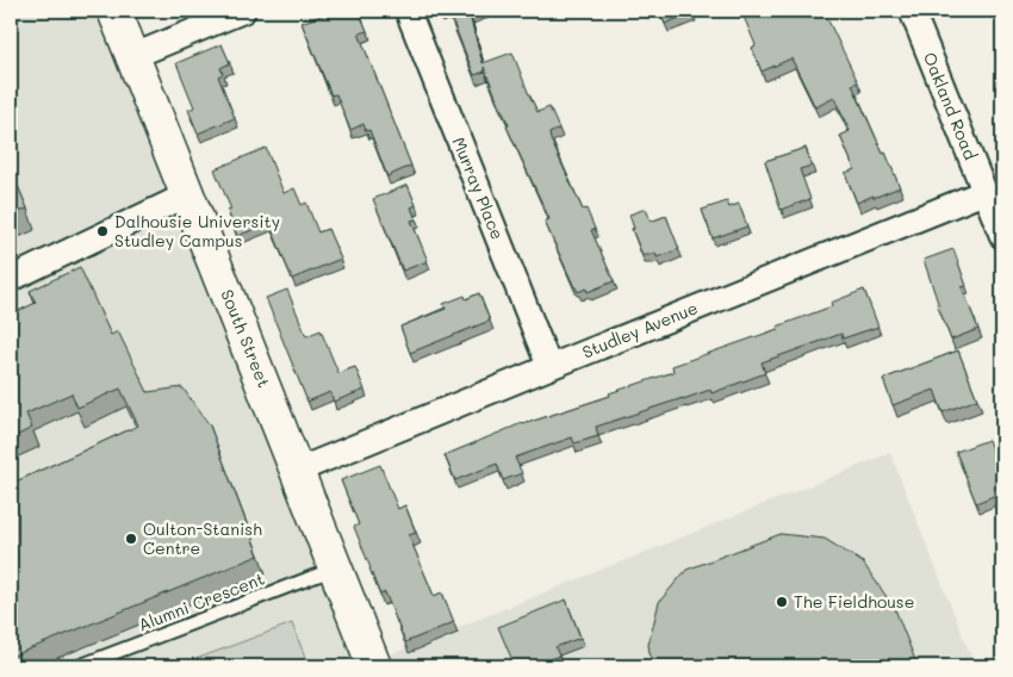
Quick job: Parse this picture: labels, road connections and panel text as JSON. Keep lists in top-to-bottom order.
{
  "streets": {
    "main road": ["South Street"],
    "street": ["Oakland Road", "Murray Place", "Studley Avenue"],
    "lane": ["Alumni Crescent"]
  },
  "crossings": [
    ["Oakland Road", "Studley Avenue"],
    ["Murray Place", "Studley Avenue"],
    ["Studley Avenue", "South Street"],
    ["South Street", "Alumni Crescent"]
  ],
  "places": ["Dalhousie University Studley Campus", "Oulton-Stanish Centre", "The Fieldhouse"]
}
